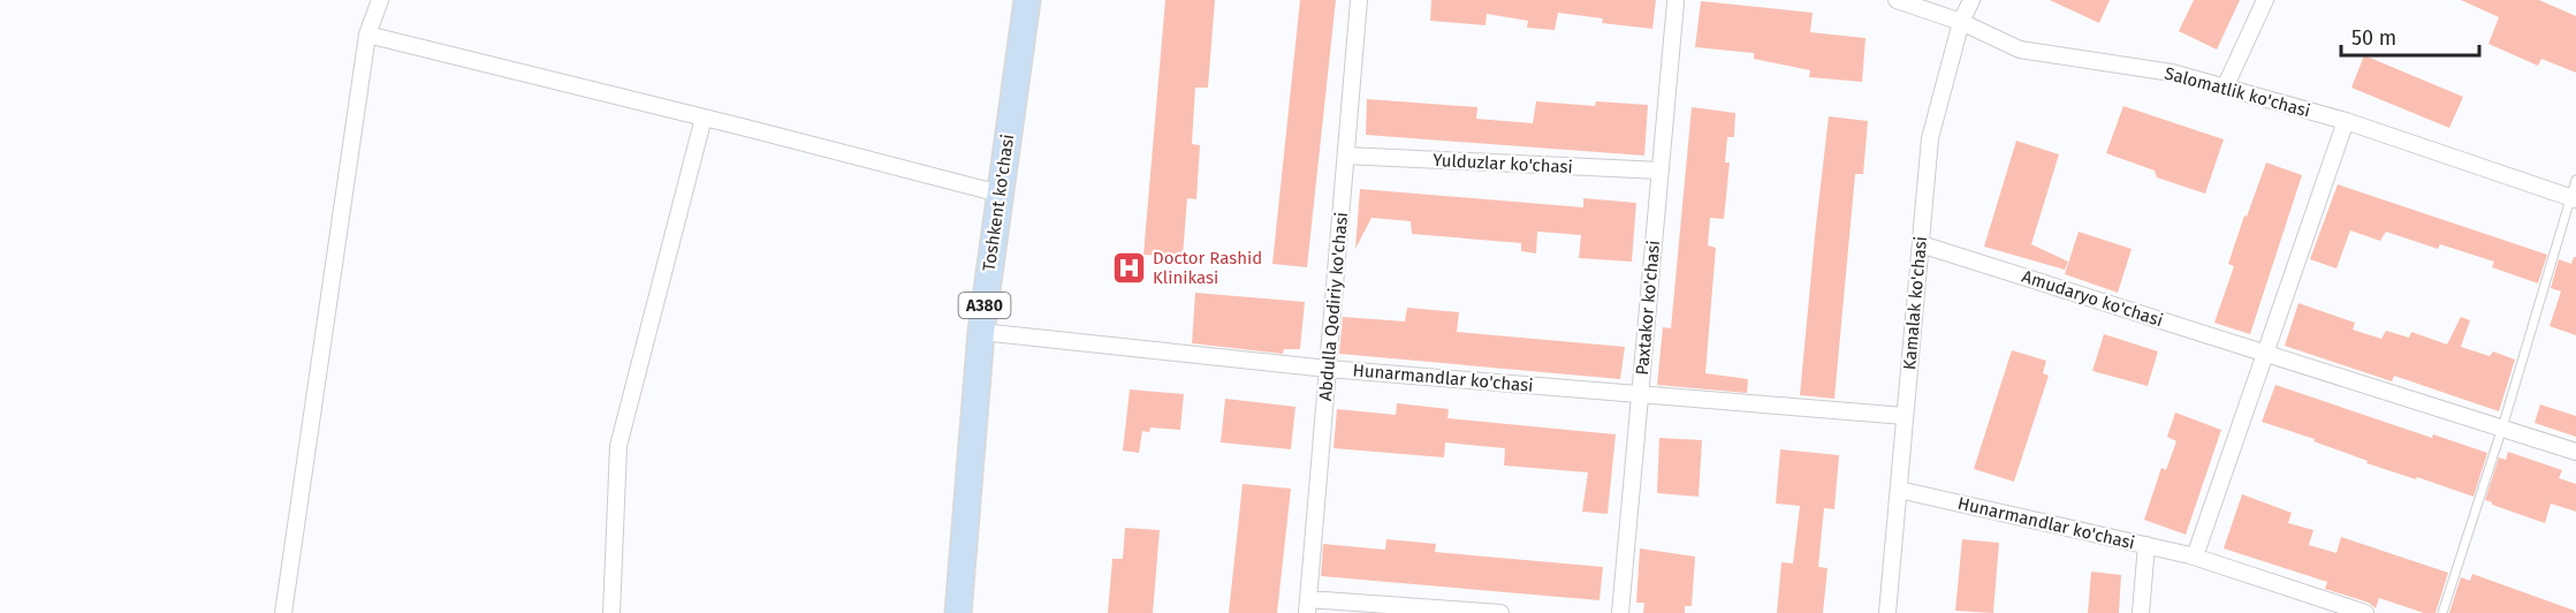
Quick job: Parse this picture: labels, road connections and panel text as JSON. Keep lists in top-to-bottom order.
{
  "streets": {
    "highway": ["Toshkent ko'chasi", "A380"],
    "street": [
      "Salomatlik ko'chasi",
      "Yulduzlar ko'chasi",
      "Amudaryo ko'chasi",
      "Kamalak ko'chasi",
      "Abdulla Qodiriy ko'chasi",
      "Paxtakor ko'chasi",
      "Hunarmandlar ko'chasi"
    ]
  },
  "crossings": [
    ["Salomatlik ko'chasi", "Kamalak ko'chasi"],
    ["Yulduzlar ko'chasi", "Abdulla Qodiriy ko'chasi"],
    ["Yulduzlar ko'chasi", "Paxtakor ko'chasi"],
    ["Toshkent ko'chasi", "Hunarmandlar ko'chasi"],
    ["Amudaryo ko'chasi", "Kamalak ko'chasi"],
    ["Kamalak ko'chasi", "Hunarmandlar ko'chasi"],
    ["Abdulla Qodiriy ko'chasi", "Hunarmandlar ko'chasi"],
    ["Paxtakor ko'chasi", "Hunarmandlar ko'chasi"]
  ],
  "places": {
    "hospital": ["Doctor Rashid Klinikasi"]
  },
  "scale_bar": "50 m"
}
